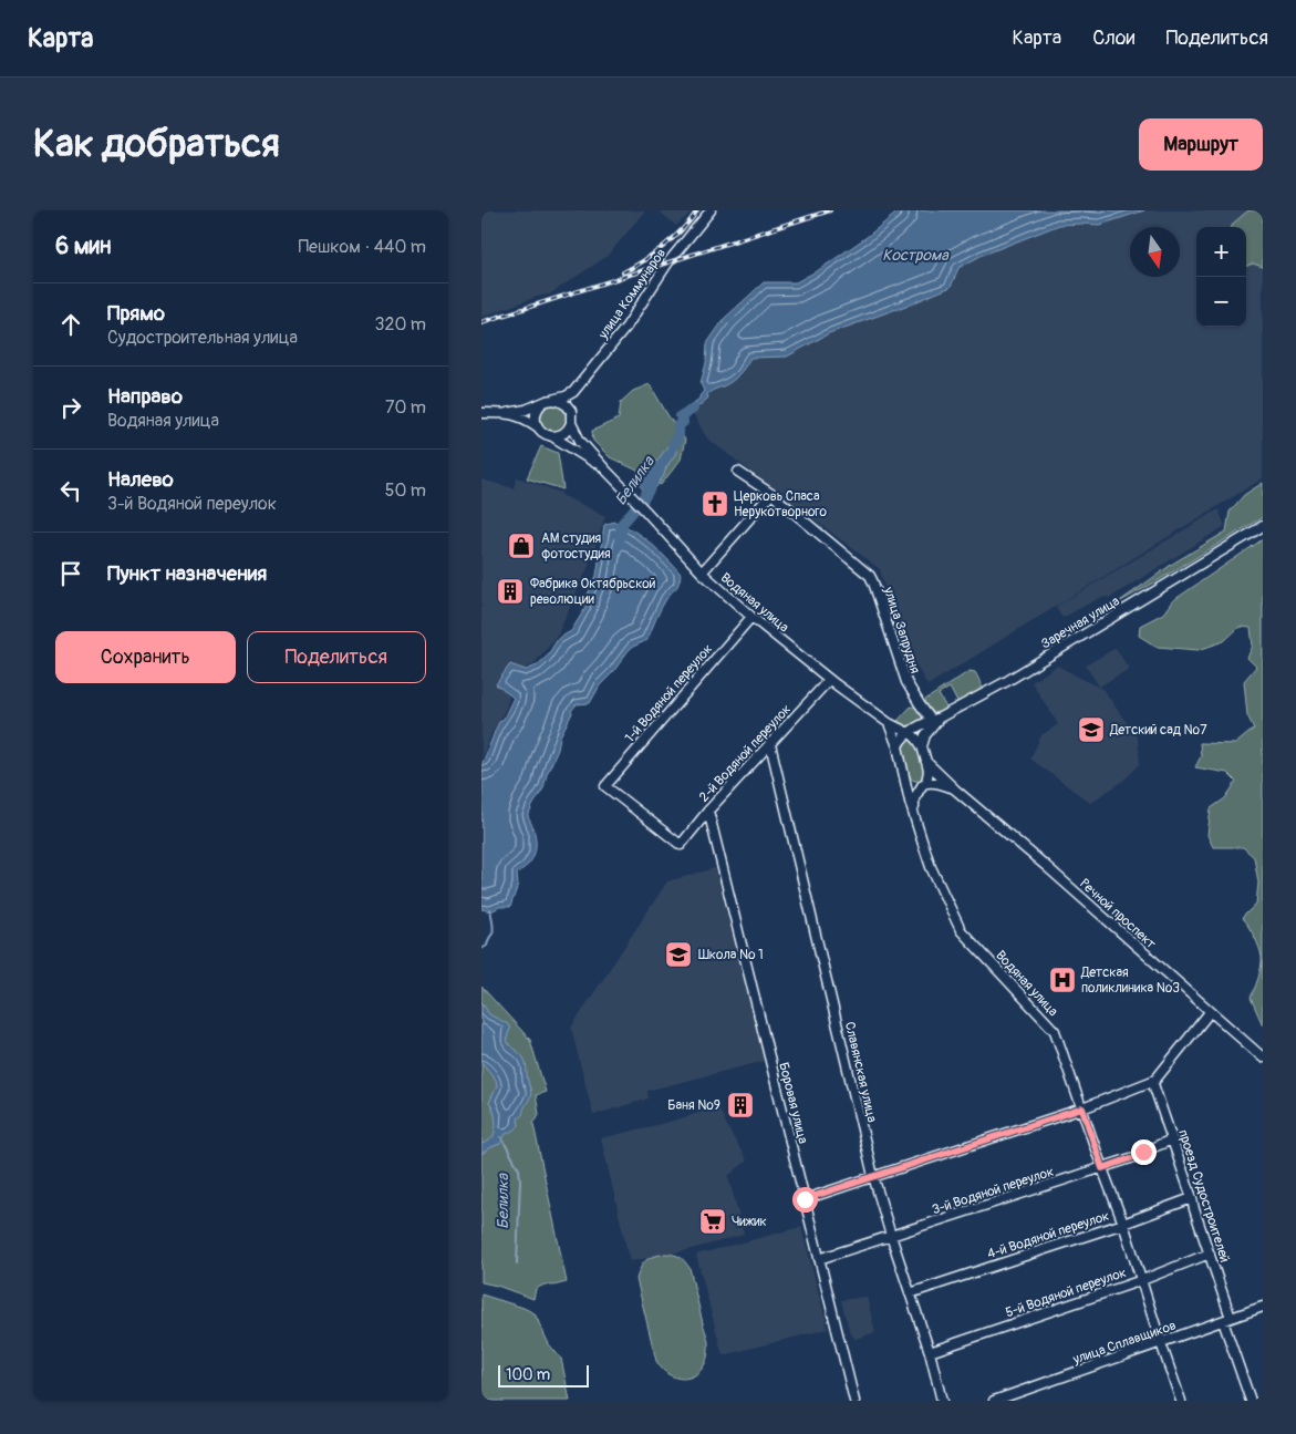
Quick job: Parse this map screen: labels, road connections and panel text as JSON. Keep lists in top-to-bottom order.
{
  "streets": {
    "street": [
      "улица Коммунаров",
      "Водяная улица",
      "Заречная улица",
      "улица Запрудня",
      "1-й Водяной переулок",
      "2-й Водяной переулок",
      "Речной проспект",
      "Славянская улица",
      "Боровая улица",
      "3-й Водяной переулок",
      "проезд Судостроителей",
      "4-й Водяной переулок",
      "5-й Водяной переулок",
      "улица Сплавщиков"
    ]
  },
  "crossings": [
    ["Водяная улица", "Заречная улица"],
    ["Водяная улица", "1-й Водяной переулок"],
    ["Водяная улица", "2-й Водяной переулок"],
    ["Водяная улица", "3-й Водяной переулок"],
    ["Водяная улица", "4-й Водяной переулок"],
    ["Водяная улица", "5-й Водяной переулок"],
    ["Водяная улица", "улица Сплавщиков"],
    ["Заречная улица", "улица Запрудня"],
    ["1-й Водяной переулок", "2-й Водяной переулок"],
    ["2-й Водяной переулок", "Славянская улица"],
    ["2-й Водяной переулок", "Боровая улица"],
    ["Славянская улица", "3-й Водяной переулок"],
    ["Славянская улица", "4-й Водяной переулок"],
    ["Славянская улица", "5-й Водяной переулок"],
    ["Боровая улица", "3-й Водяной переулок"],
    ["3-й Водяной переулок", "проезд Судостроителей"],
    ["проезд Судостроителей", "4-й Водяной переулок"],
    ["проезд Судостроителей", "5-й Водяной переулок"],
    ["проезд Судостроителей", "улица Сплавщиков"]
  ],
  "water": ["Кострома", "Белилка"],
  "places": {
    "church": ["Церковь Спаса Нерукотворного"],
    "shop": ["АМ студия фотостудия"],
    "building": ["Фабрика Октябрьской революции", "Баня №9"],
    "school or university": ["Детский сад №7", "Школа № 1"],
    "hospital": ["Детская поликлиника №3"],
    "supermarket": ["Чижик"]
  },
  "scale_bar": "100 m",
  "north": "bottom",
  "page": {
    "header": "Карта",
    "nav": ["Карта", "Слои", "Поделиться"],
    "buttons": [
      "Маршрут",
      ["Сохранить", "Поделиться"]
    ],
    "title": "Как добраться",
    "heading": ["6 мин", "Пешком · 440 m"],
    "map_buttons": ["+", "−"],
    "list": [
      ["Прямо", "Судостроительная улица", "320 m"],
      ["Направо", "Водяная улица", "70 m"],
      ["Налево", "3-й Водяной переулок", "50 m"],
      "Пункт назначения"
    ],
    "scale": "100 m"
  }
}
